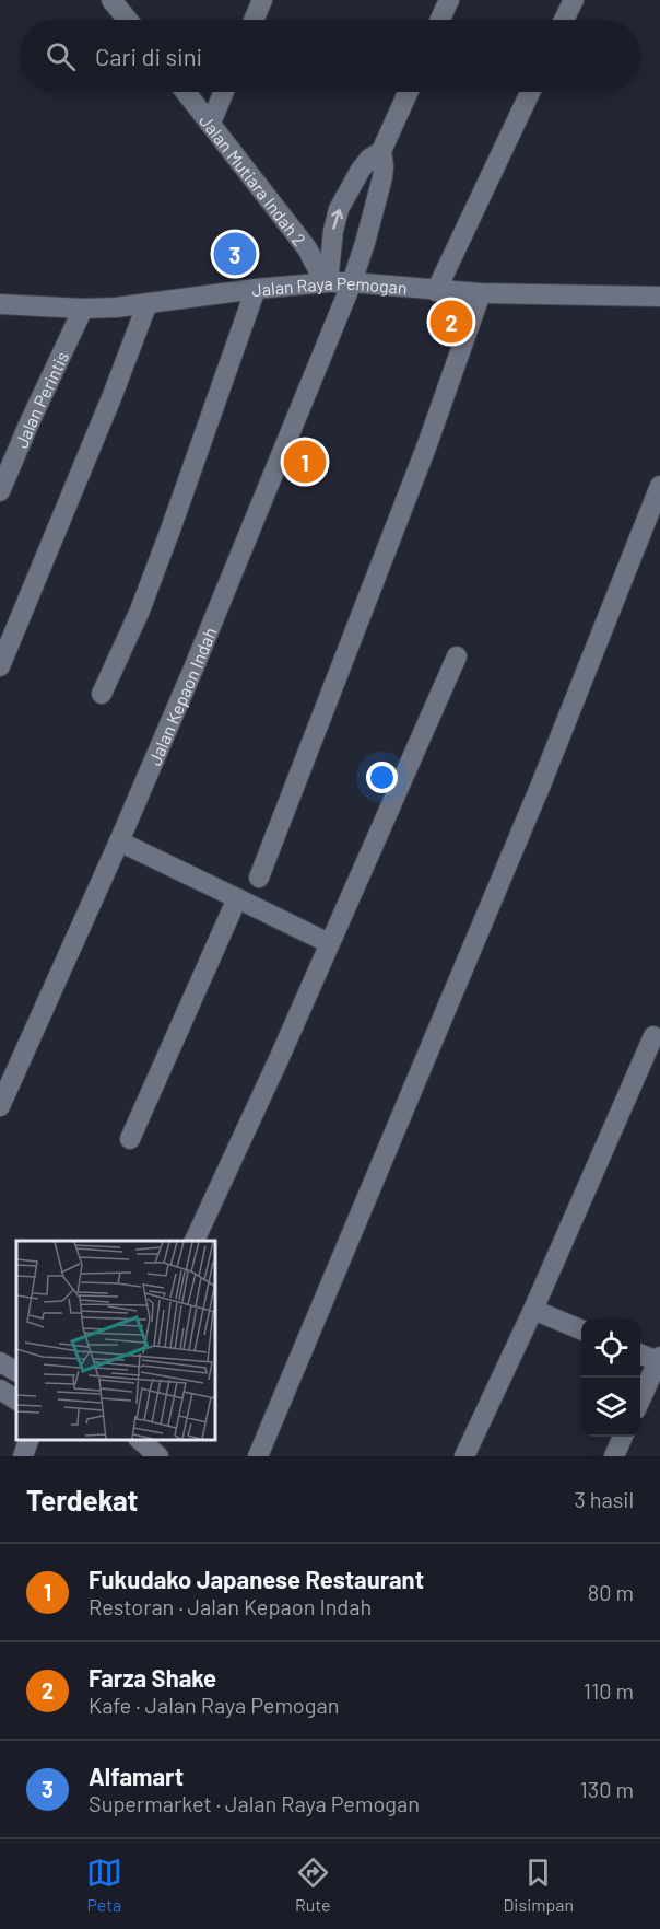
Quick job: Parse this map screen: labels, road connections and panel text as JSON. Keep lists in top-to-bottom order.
{
  "streets": {
    "street": [
      "Jalan Mutiara Indah 2",
      "Jalan Raya Pemogan",
      "Jalan Perintis",
      "Jalan Kepaon Indah"
    ]
  },
  "crossings": [
    ["Jalan Mutiara Indah 2", "Jalan Raya Pemogan"],
    ["Jalan Raya Pemogan", "Jalan Perintis"],
    ["Jalan Raya Pemogan", "Jalan Kepaon Indah"]
  ],
  "page": {
    "search": "Cari di sini",
    "pins": ["3", "2", "1"],
    "heading": ["Terdekat", "3 hasil"],
    "list": [
      {
        "mark": "1",
        "name": "Fukudako Japanese Restaurant",
        "note": "Restoran · Jalan Kepaon Indah",
        "value": "80 m"
      },
      {
        "mark": "2",
        "name": "Farza Shake",
        "note": "Kafe · Jalan Raya Pemogan",
        "value": "110 m"
      },
      {
        "mark": "3",
        "name": "Alfamart",
        "note": "Supermarket · Jalan Raya Pemogan",
        "value": "130 m"
      }
    ],
    "nav": ["Peta", "Rute", "Disimpan"]
  }
}
